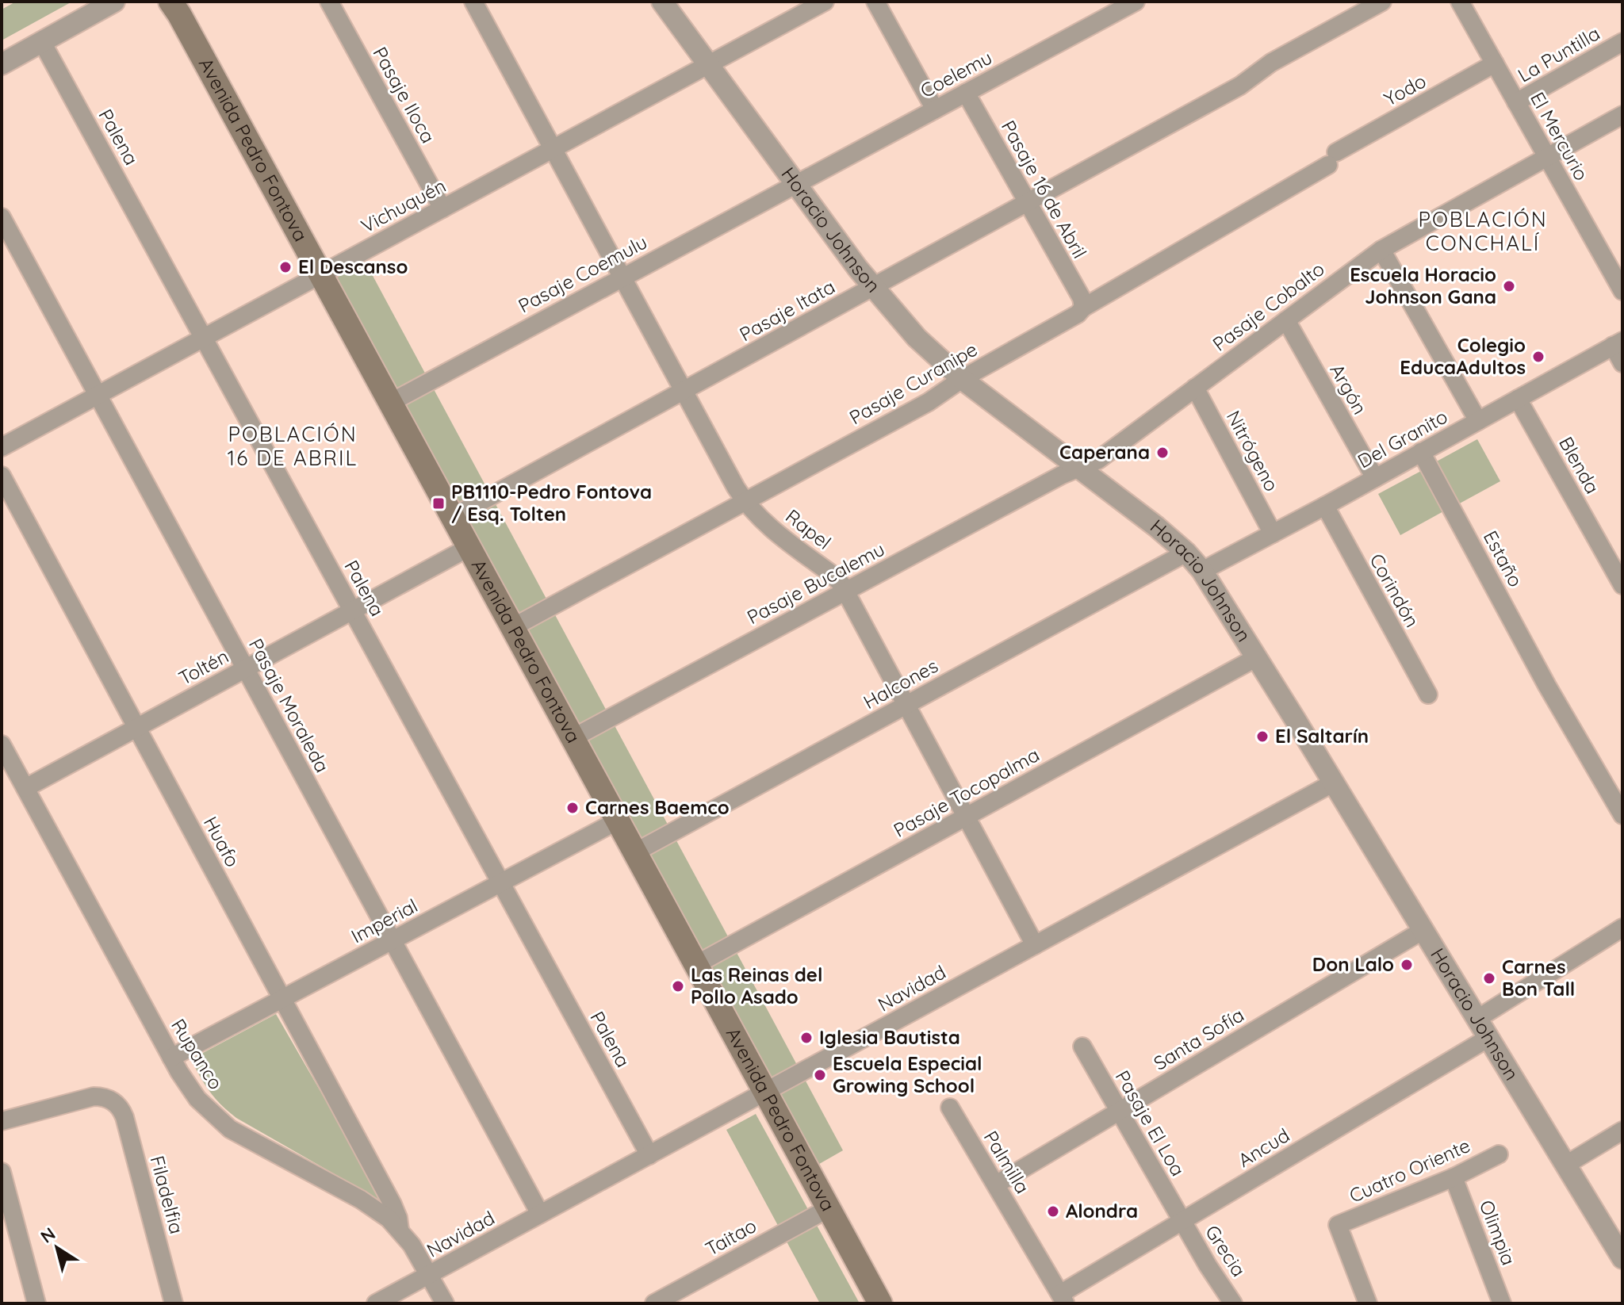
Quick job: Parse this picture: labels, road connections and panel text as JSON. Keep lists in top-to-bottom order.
{
  "streets": {
    "main road": ["Avenida Pedro Fontova"],
    "street": [
      "La Puntilla",
      "Coelemu",
      "Yodo",
      "Pasaje Iloca",
      "El Mercurio",
      "Palena",
      "Pasaje 16 de Abril",
      "Vichuquén",
      "Horacio Johnson",
      "Pasaje Coemulu",
      "Pasaje Cobalto",
      "Pasaje Itata",
      "Pasaje Curanipe",
      "Argón",
      "Del Granito",
      "Nitrógeno",
      "Blenda",
      "Rapel",
      "Estaño",
      "Pasaje Bucalemu",
      "Corindón",
      "Toltén",
      "Halcones",
      "Pasaje Moraleda",
      "Pasaje Tocopalma",
      "Huafo",
      "Imperial",
      "Navidad",
      "Santa Sofía",
      "Rupanco",
      "Pasaje El Loa",
      "Ancud",
      "Palmilla",
      "Cuatro Oriente",
      "Filadelfia",
      "Olimpia",
      "Taitao",
      "Grecia"
    ]
  },
  "crossings": [
    ["La Puntilla", "El Mercurio"],
    ["Coelemu", "Pasaje 16 de Abril"],
    ["Coelemu", "Horacio Johnson"],
    ["Coelemu", "Pasaje Coemulu"],
    ["Yodo", "El Mercurio"],
    ["Yodo", "Pasaje Curanipe"],
    ["Pasaje Iloca", "Vichuquén"],
    ["El Mercurio", "Pasaje Cobalto"],
    ["Palena", "Vichuquén"],
    ["Palena", "Toltén"],
    ["Palena", "Imperial"],
    ["Palena", "Navidad"],
    ["Avenida Pedro Fontova", "Vichuquén"],
    ["Avenida Pedro Fontova", "Pasaje Coemulu"],
    ["Avenida Pedro Fontova", "Pasaje Itata"],
    ["Avenida Pedro Fontova", "Pasaje Curanipe"],
    ["Avenida Pedro Fontova", "Pasaje Bucalemu"],
    ["Avenida Pedro Fontova", "Toltén"],
    ["Avenida Pedro Fontova", "Halcones"],
    ["Avenida Pedro Fontova", "Pasaje Tocopalma"],
    ["Avenida Pedro Fontova", "Imperial"],
    ["Avenida Pedro Fontova", "Navidad"],
    ["Avenida Pedro Fontova", "Taitao"],
    ["Pasaje 16 de Abril", "Pasaje Itata"],
    ["Pasaje 16 de Abril", "Pasaje Curanipe"],
    ["Vichuquén", "Horacio Johnson"],
    ["Vichuquén", "Rapel"],
    ["Vichuquén", "Pasaje Moraleda"],
    ["Horacio Johnson", "Pasaje Coemulu"],
    ["Horacio Johnson", "Pasaje Cobalto"],
    ["Horacio Johnson", "Pasaje Itata"],
    ["Horacio Johnson", "Pasaje Curanipe"],
    ["Horacio Johnson", "Del Granito"],
    ["Horacio Johnson", "Pasaje Bucalemu"],
    ["Horacio Johnson", "Halcones"],
    ["Horacio Johnson", "Pasaje Tocopalma"],
    ["Horacio Johnson", "Navidad"],
    ["Horacio Johnson", "Santa Sofía"],
    ["Horacio Johnson", "Ancud"],
    ["Pasaje Coemulu", "Rapel"],
    ["Pasaje Cobalto", "Argón"],
    ["Pasaje Cobalto", "Nitrógeno"],
    ["Pasaje Cobalto", "Pasaje Bucalemu"],
    ["Pasaje Itata", "Rapel"],
    ["Pasaje Curanipe", "Rapel"],
    ["Argón", "Del Granito"],
    ["Del Granito", "Nitrógeno"],
    ["Del Granito", "Blenda"],
    ["Del Granito", "Estaño"],
    ["Del Granito", "Corindón"],
    ["Rapel", "Pasaje Bucalemu"],
    ["Rapel", "Halcones"],
    ["Rapel", "Pasaje Tocopalma"],
    ["Rapel", "Navidad"],
    ["Toltén", "Pasaje Moraleda"],
    ["Toltén", "Huafo"],
    ["Toltén", "Rupanco"],
    ["Pasaje Moraleda", "Imperial"],
    ["Pasaje Moraleda", "Navidad"],
    ["Huafo", "Imperial"],
    ["Huafo", "Rupanco"],
    ["Imperial", "Rupanco"],
    ["Navidad", "Rupanco"],
    ["Santa Sofía", "Pasaje El Loa"],
    ["Santa Sofía", "Palmilla"],
    ["Pasaje El Loa", "Ancud"],
    ["Pasaje El Loa", "Grecia"],
    ["Ancud", "Palmilla"],
    ["Ancud", "Grecia"],
    ["Cuatro Oriente", "Olimpia"]
  ],
  "districts": ["POBLACIÓN CONCHALÍ", "POBLACIÓN 16 DE ABRIL"],
  "places": {
    "other": [
      "El Descanso",
      "Escuela Horacio Johnson Gana",
      "Colegio EducaAdultos",
      "Caperana",
      "El Saltarín",
      "Carnes Baemco",
      "Don Lalo",
      "Carnes Bon Tall",
      "Las Reinas del Pollo Asado",
      "Iglesia Bautista",
      "Escuela Especial Growing School",
      "Alondra"
    ],
    "transit": ["PB1110-Pedro Fontova / Esq. Tolten"]
  },
  "north": "top left"
}
